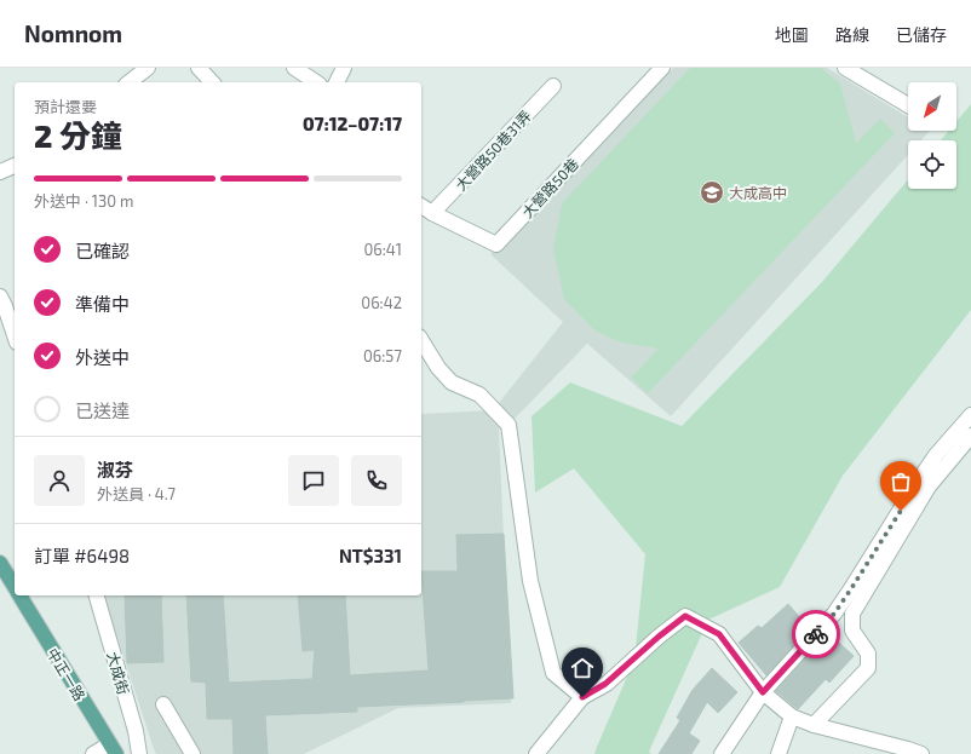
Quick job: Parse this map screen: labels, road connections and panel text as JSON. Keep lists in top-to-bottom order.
{
  "streets": {
    "main road": ["中正一路"],
    "street": ["大營路50巷31弄", "大營路50巷", "大成街"]
  },
  "crossings": [
    ["大營路50巷31弄", "大營路50巷"]
  ],
  "places": {
    "school or university": ["大成高中"]
  },
  "north": "bottom left",
  "page": {
    "header": "Nomnom",
    "nav": ["地圖", "路線", "已儲存"],
    "heading": ["2 分鐘", "預計還要", "07:12–07:17"],
    "panel": [
      "淑芬",
      "外送員 · 4.7",
      "訂單 #6498",
      "NT$331"
    ],
    "bar": "外送中 · 130 m",
    "list": [
      ["已確認", "06:41"],
      ["準備中", "06:42"],
      ["外送中", "06:57"],
      "已送達"
    ]
  }
}
